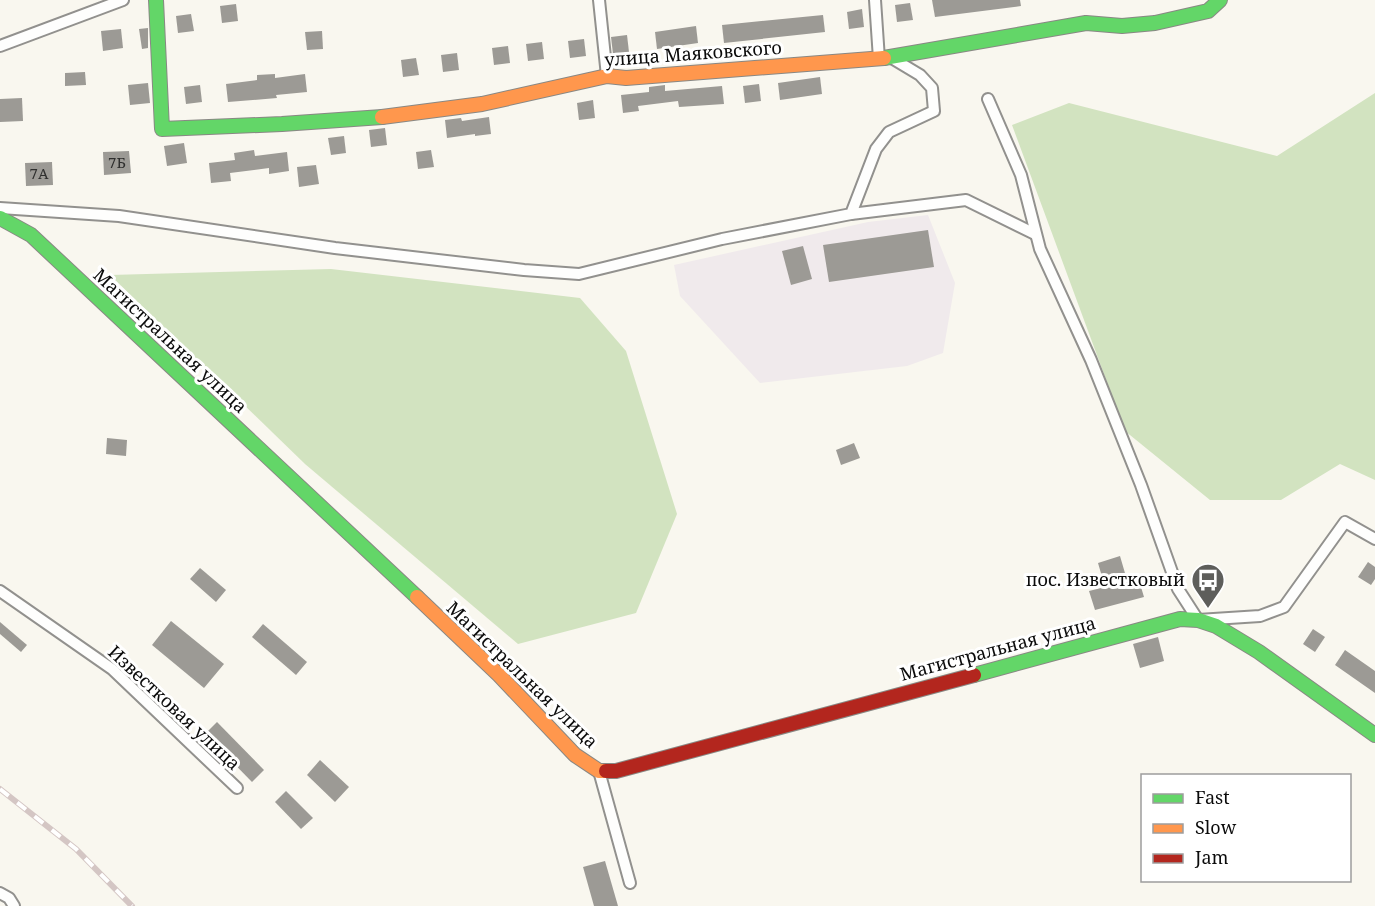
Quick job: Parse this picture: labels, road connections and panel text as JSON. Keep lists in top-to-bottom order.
{
  "streets": {
    "street": ["улица Маяковского", "Магистральная улица", "Известковая улица"]
  },
  "places": {
    "bus stop": ["пос. Известковый"]
  },
  "house_numbers": ["7Б", "7А"],
  "legend": ["Fast", "Slow", "Jam"]
}
